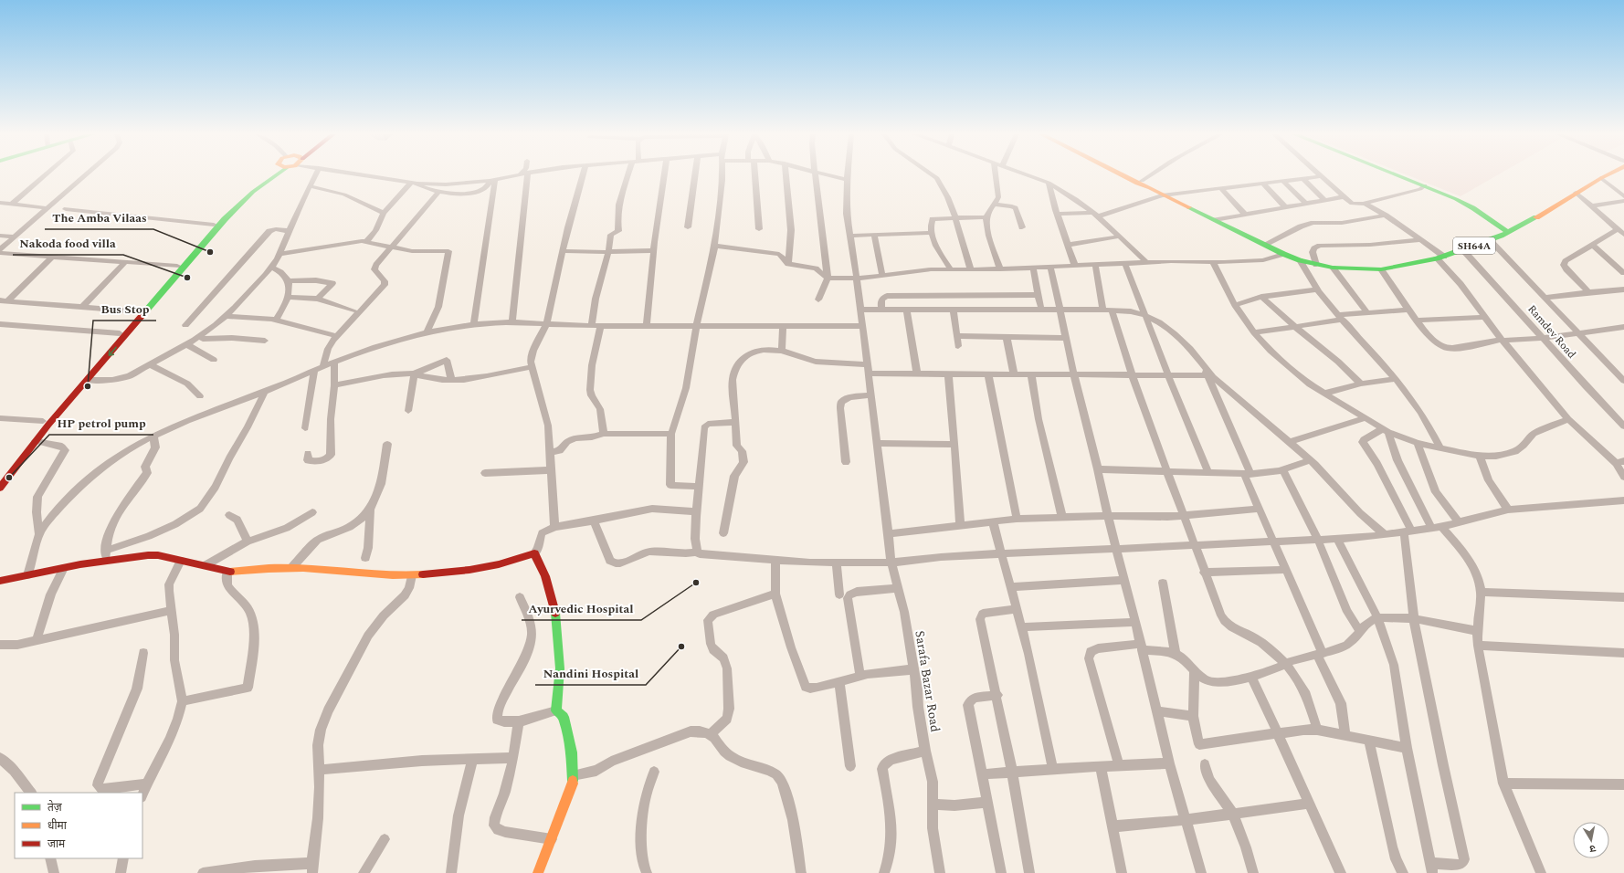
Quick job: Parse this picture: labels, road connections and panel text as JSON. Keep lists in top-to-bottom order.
{
  "streets": {
    "main road": ["SH64A"],
    "street": ["Ramdev Road", "Sarafa Bazar Road"]
  },
  "crossings": [
    ["SH64A", "Ramdev Road"]
  ],
  "places": [
    "The Amba Vilaas",
    "Nakoda food villa",
    "Bus Stop",
    "HP petrol pump",
    "Ayurvedic Hospital",
    "Nandini Hospital"
  ],
  "legend": ["तेज़", "धीमा", "जाम"],
  "north": "bottom"
}
